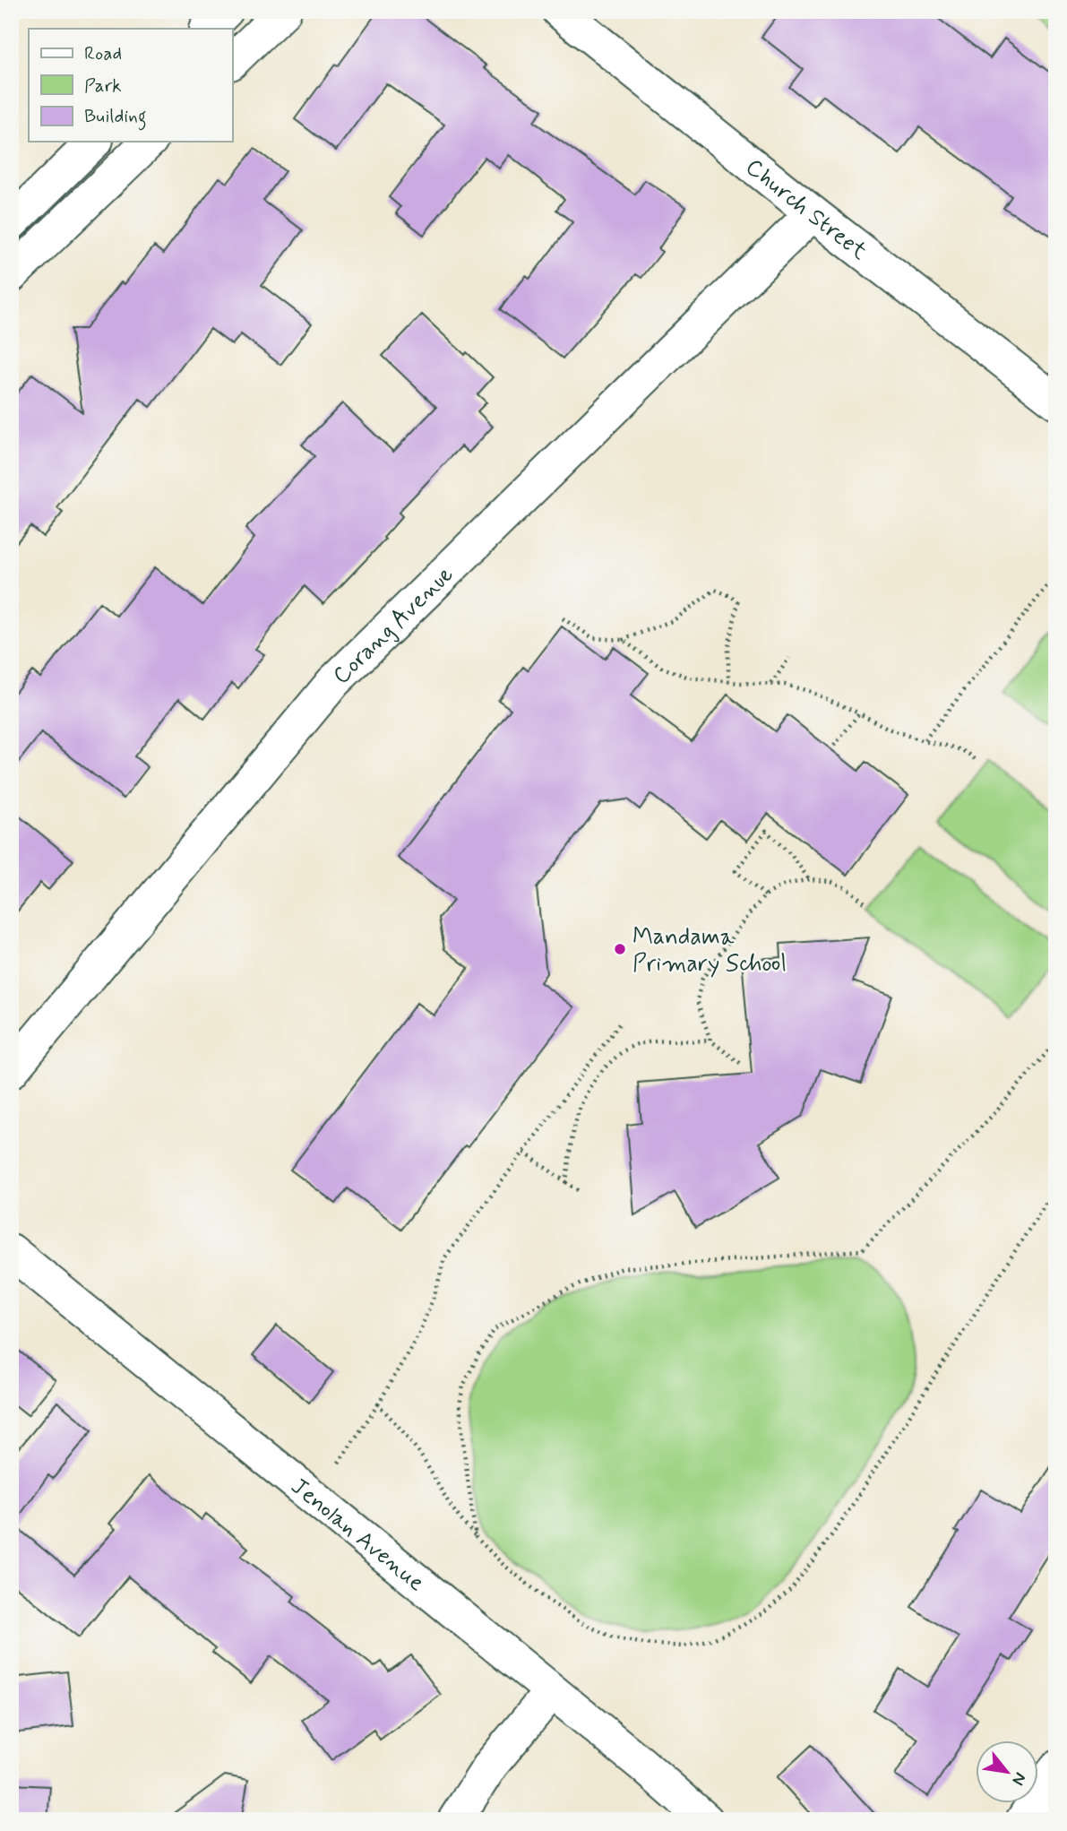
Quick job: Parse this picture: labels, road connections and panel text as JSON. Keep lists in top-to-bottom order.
{
  "streets": {
    "street": ["Church Street", "Corang Avenue", "Jenolan Avenue"]
  },
  "crossings": [
    ["Church Street", "Corang Avenue"]
  ],
  "places": ["Mandama Primary School"],
  "legend": ["Road", "Park", "Building"],
  "north": "bottom right"
}
